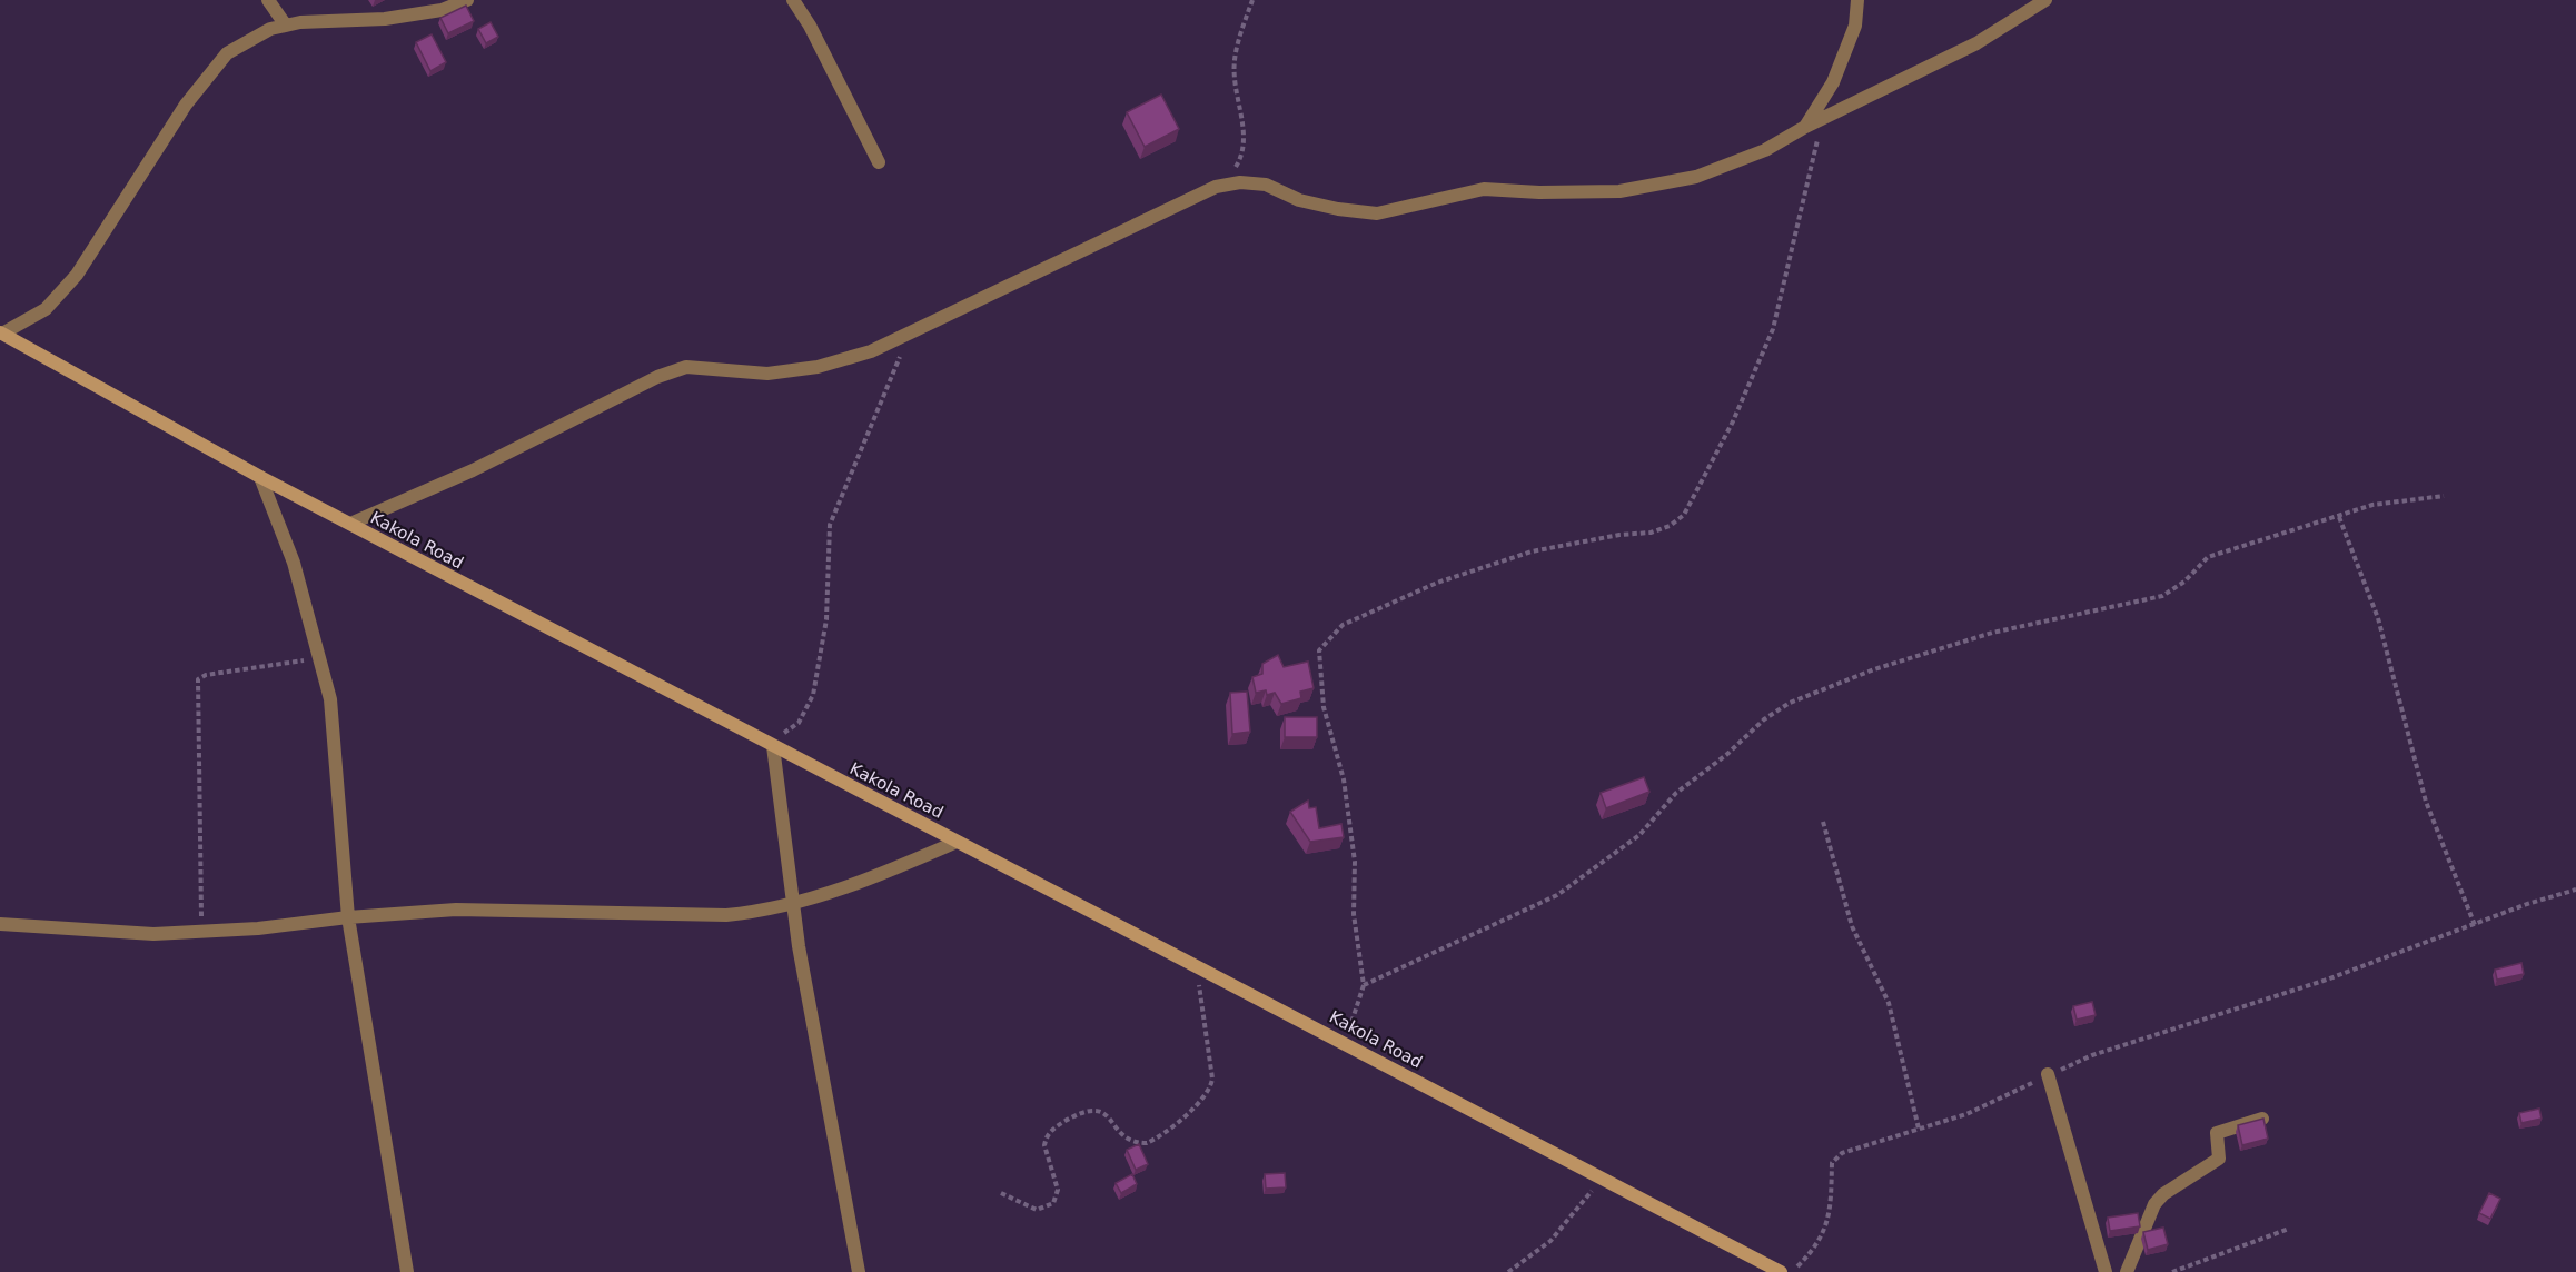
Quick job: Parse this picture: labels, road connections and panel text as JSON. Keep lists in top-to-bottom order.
{
  "streets": {
    "main road": ["Kakola Road"]
  }
}
